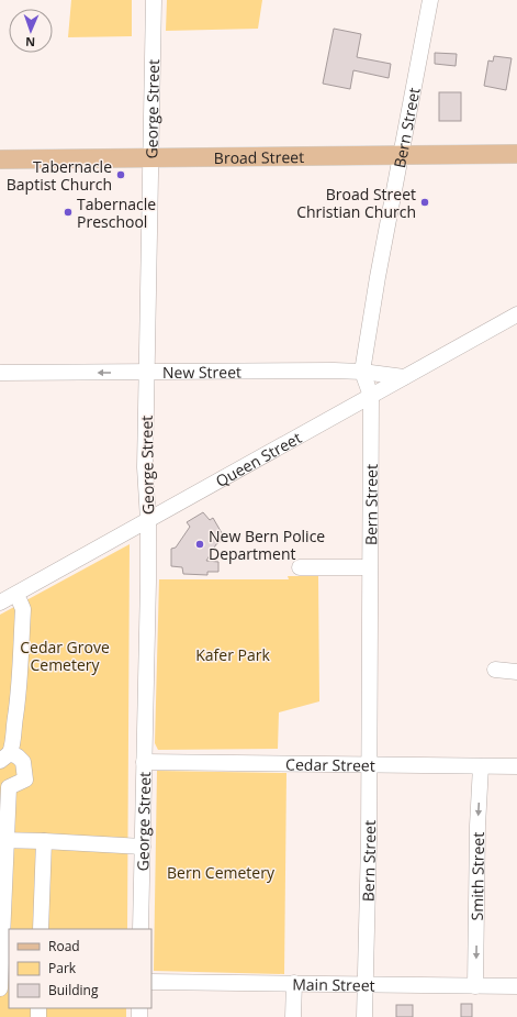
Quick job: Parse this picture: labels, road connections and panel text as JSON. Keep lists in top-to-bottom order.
{
  "streets": {
    "main road": ["Broad Street"],
    "street": [
      "George Street",
      "Bern Street",
      "New Street",
      "Queen Street",
      "Cedar Street",
      "Smith Street",
      "Main Street"
    ]
  },
  "crossings": [
    ["George Street", "Broad Street"],
    ["George Street", "New Street"],
    ["George Street", "Queen Street"],
    ["George Street", "Cedar Street"],
    ["Bern Street", "Broad Street"],
    ["Bern Street", "New Street"],
    ["Bern Street", "Queen Street"],
    ["Bern Street", "Cedar Street"],
    ["Bern Street", "Main Street"],
    ["New Street", "Queen Street"],
    ["Cedar Street", "Smith Street"],
    ["Smith Street", "Main Street"]
  ],
  "one_way": ["New Street", "Smith Street"],
  "parks": ["Cedar Grove Cemetery", "Kafer Park", "Bern Cemetery"],
  "places": [
    "Tabernacle Baptist Church",
    "Broad Street Christian Church",
    "Tabernacle Preschool",
    "New Bern Police Department"
  ],
  "legend": ["Road", "Park", "Building"],
  "north": "bottom"
}
